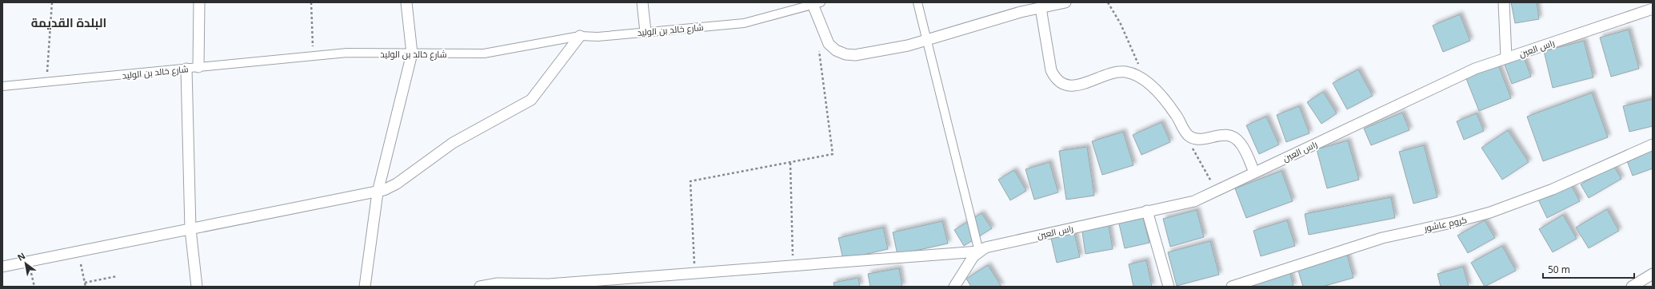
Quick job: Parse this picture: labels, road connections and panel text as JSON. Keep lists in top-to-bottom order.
{
  "streets": {
    "street": ["شارع خالد بن الوليد", "راس العين", "كروم عاشور"]
  },
  "districts": ["البلدة القديمة"],
  "scale_bar": "50 m",
  "north": "top left"
}
